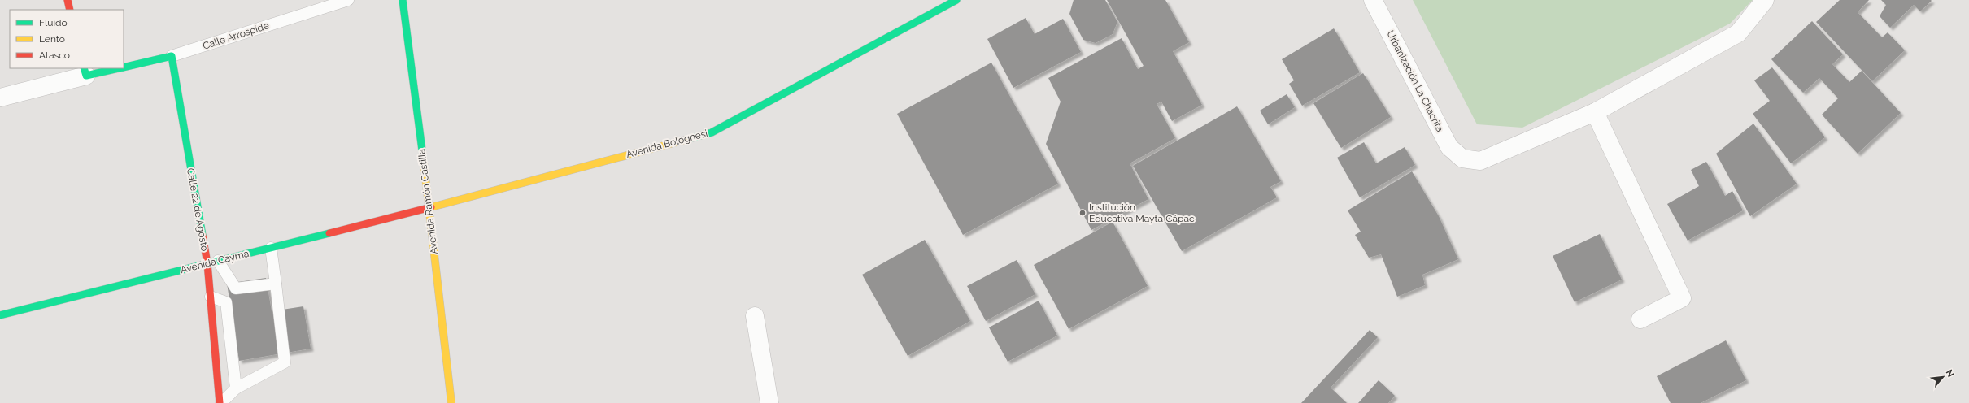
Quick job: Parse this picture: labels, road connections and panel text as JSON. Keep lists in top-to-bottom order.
{
  "streets": {
    "main road": [
      "Calle Arrospide",
      "Avenida Bolognesi",
      "Avenida Ramón Castilla",
      "Calle 22 de Agosto",
      "Avenida Cayma"
    ],
    "street": ["Urbanización La Chacrita"]
  },
  "crossings": [
    ["Calle Arrospide", "Calle 22 de Agosto"],
    ["Avenida Bolognesi", "Avenida Ramón Castilla"],
    ["Avenida Bolognesi", "Avenida Cayma"],
    ["Avenida Ramón Castilla", "Avenida Cayma"],
    ["Calle 22 de Agosto", "Avenida Cayma"]
  ],
  "places": ["Institución Educativa Mayta Cápac"],
  "legend": ["Fluido", "Lento", "Atasco"],
  "north": "top right"
}
